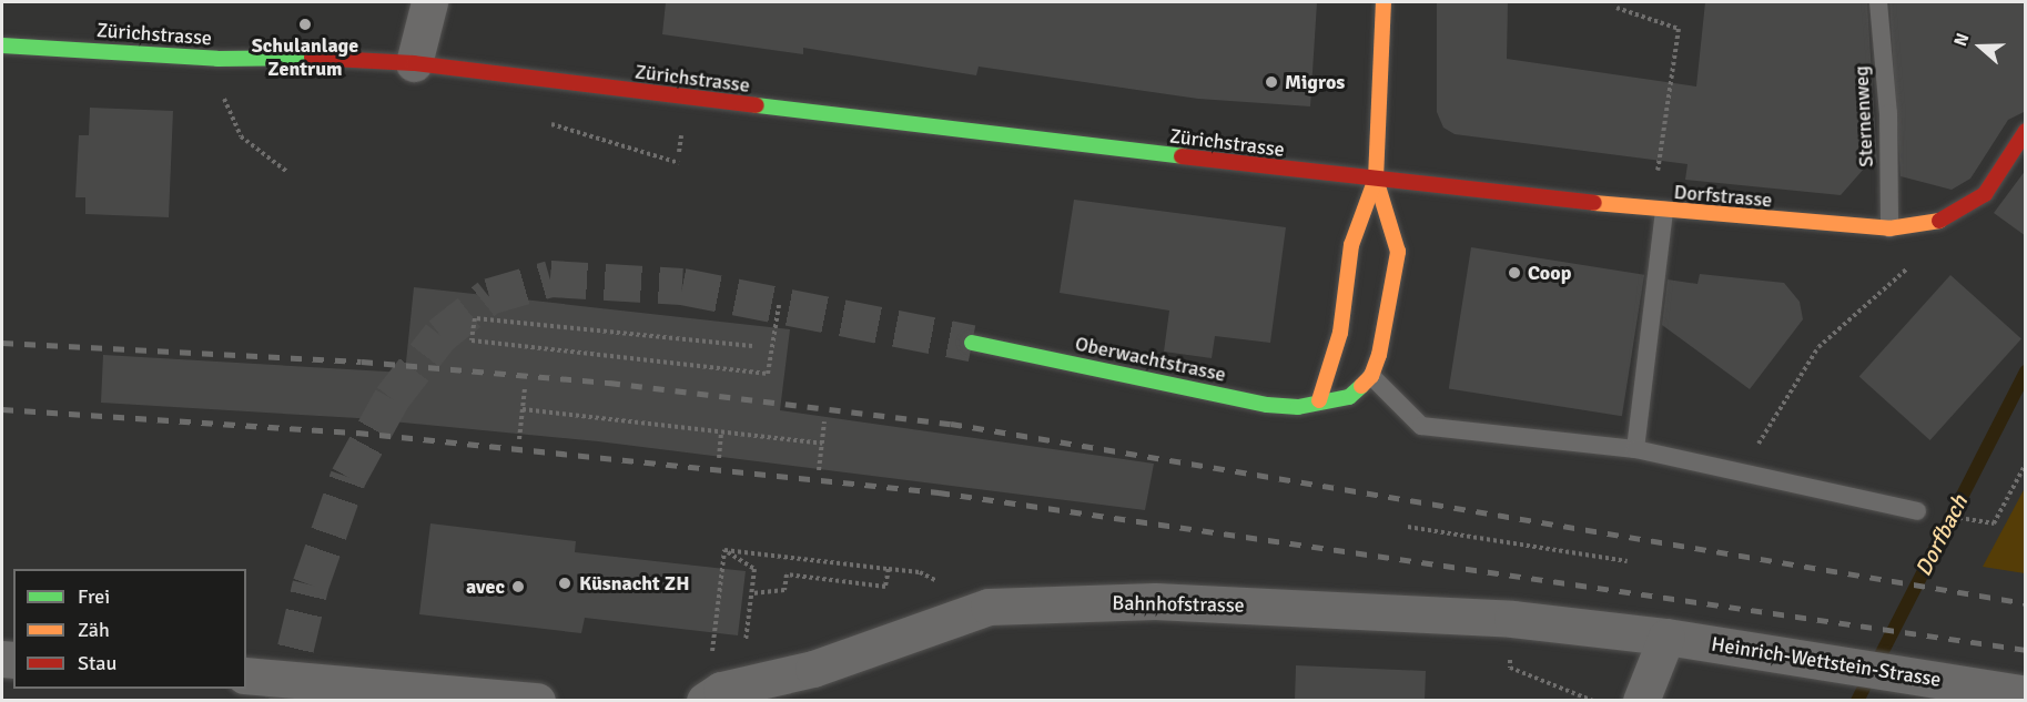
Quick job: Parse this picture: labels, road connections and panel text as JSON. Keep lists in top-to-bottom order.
{
  "streets": {
    "street": [
      "Zürichstrasse",
      "Dorfstrasse",
      "Oberwachtstrasse",
      "Bahnhofstrasse",
      "Heinrich-Wettstein-Strasse"
    ],
    "lane": ["Sternenweg"]
  },
  "crossings": [
    ["Zürichstrasse", "Dorfstrasse"],
    ["Sternenweg", "Dorfstrasse"],
    ["Bahnhofstrasse", "Heinrich-Wettstein-Strasse"]
  ],
  "water": ["Dorfbach"],
  "places": [
    "Schulanlage Zentrum",
    "Migros",
    "Coop",
    "Küsnacht ZH",
    "avec"
  ],
  "legend": ["Frei", "Zäh", "Stau"],
  "north": "left"
}
